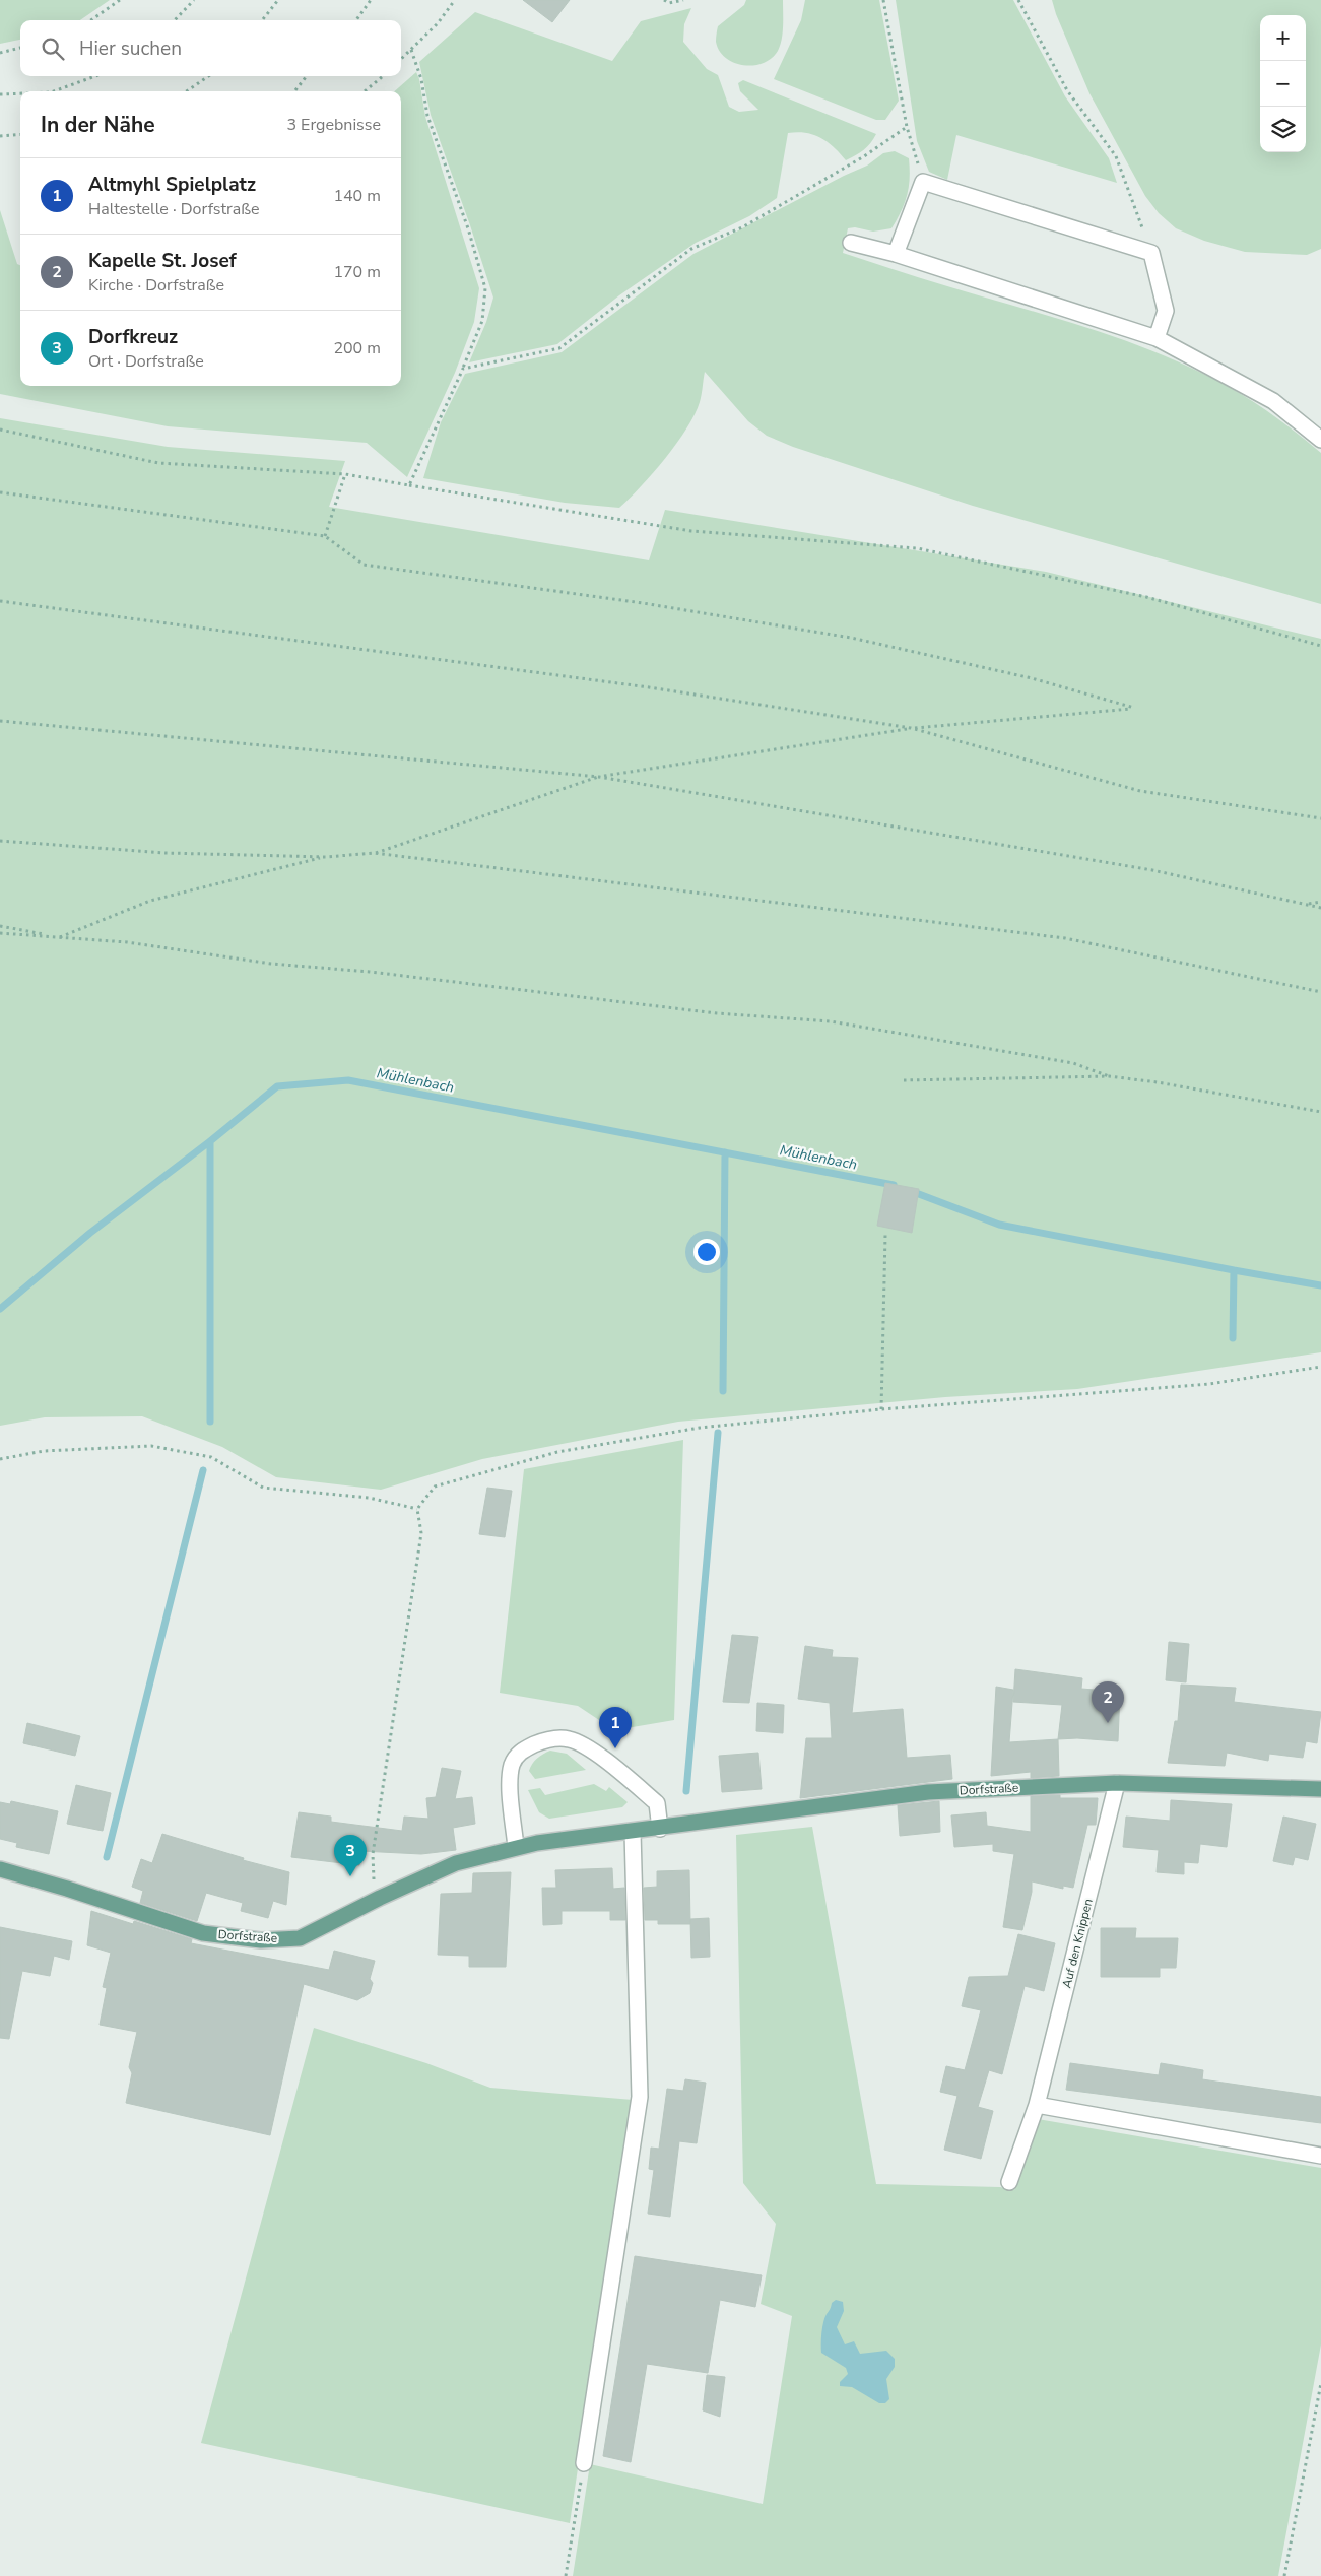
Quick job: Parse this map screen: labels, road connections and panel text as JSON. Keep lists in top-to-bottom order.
{
  "streets": {
    "main road": ["Dorfstraße"],
    "street": ["Auf den Knippen"]
  },
  "crossings": [
    ["Dorfstraße", "Auf den Knippen"]
  ],
  "water": ["Mühlenbach"],
  "page": {
    "map_buttons": ["+", "−"],
    "search": "Hier suchen",
    "heading": ["In der Nähe", "3 Ergebnisse"],
    "list": [
      {
        "mark": "1",
        "name": "Altmyhl Spielplatz",
        "note": "Haltestelle · Dorfstraße",
        "value": "140 m"
      },
      {
        "mark": "2",
        "name": "Kapelle St. Josef",
        "note": "Kirche · Dorfstraße",
        "value": "170 m"
      },
      {
        "mark": "3",
        "name": "Dorfkreuz",
        "note": "Ort · Dorfstraße",
        "value": "200 m"
      }
    ],
    "pins": ["2", "1", "3"]
  }
}
